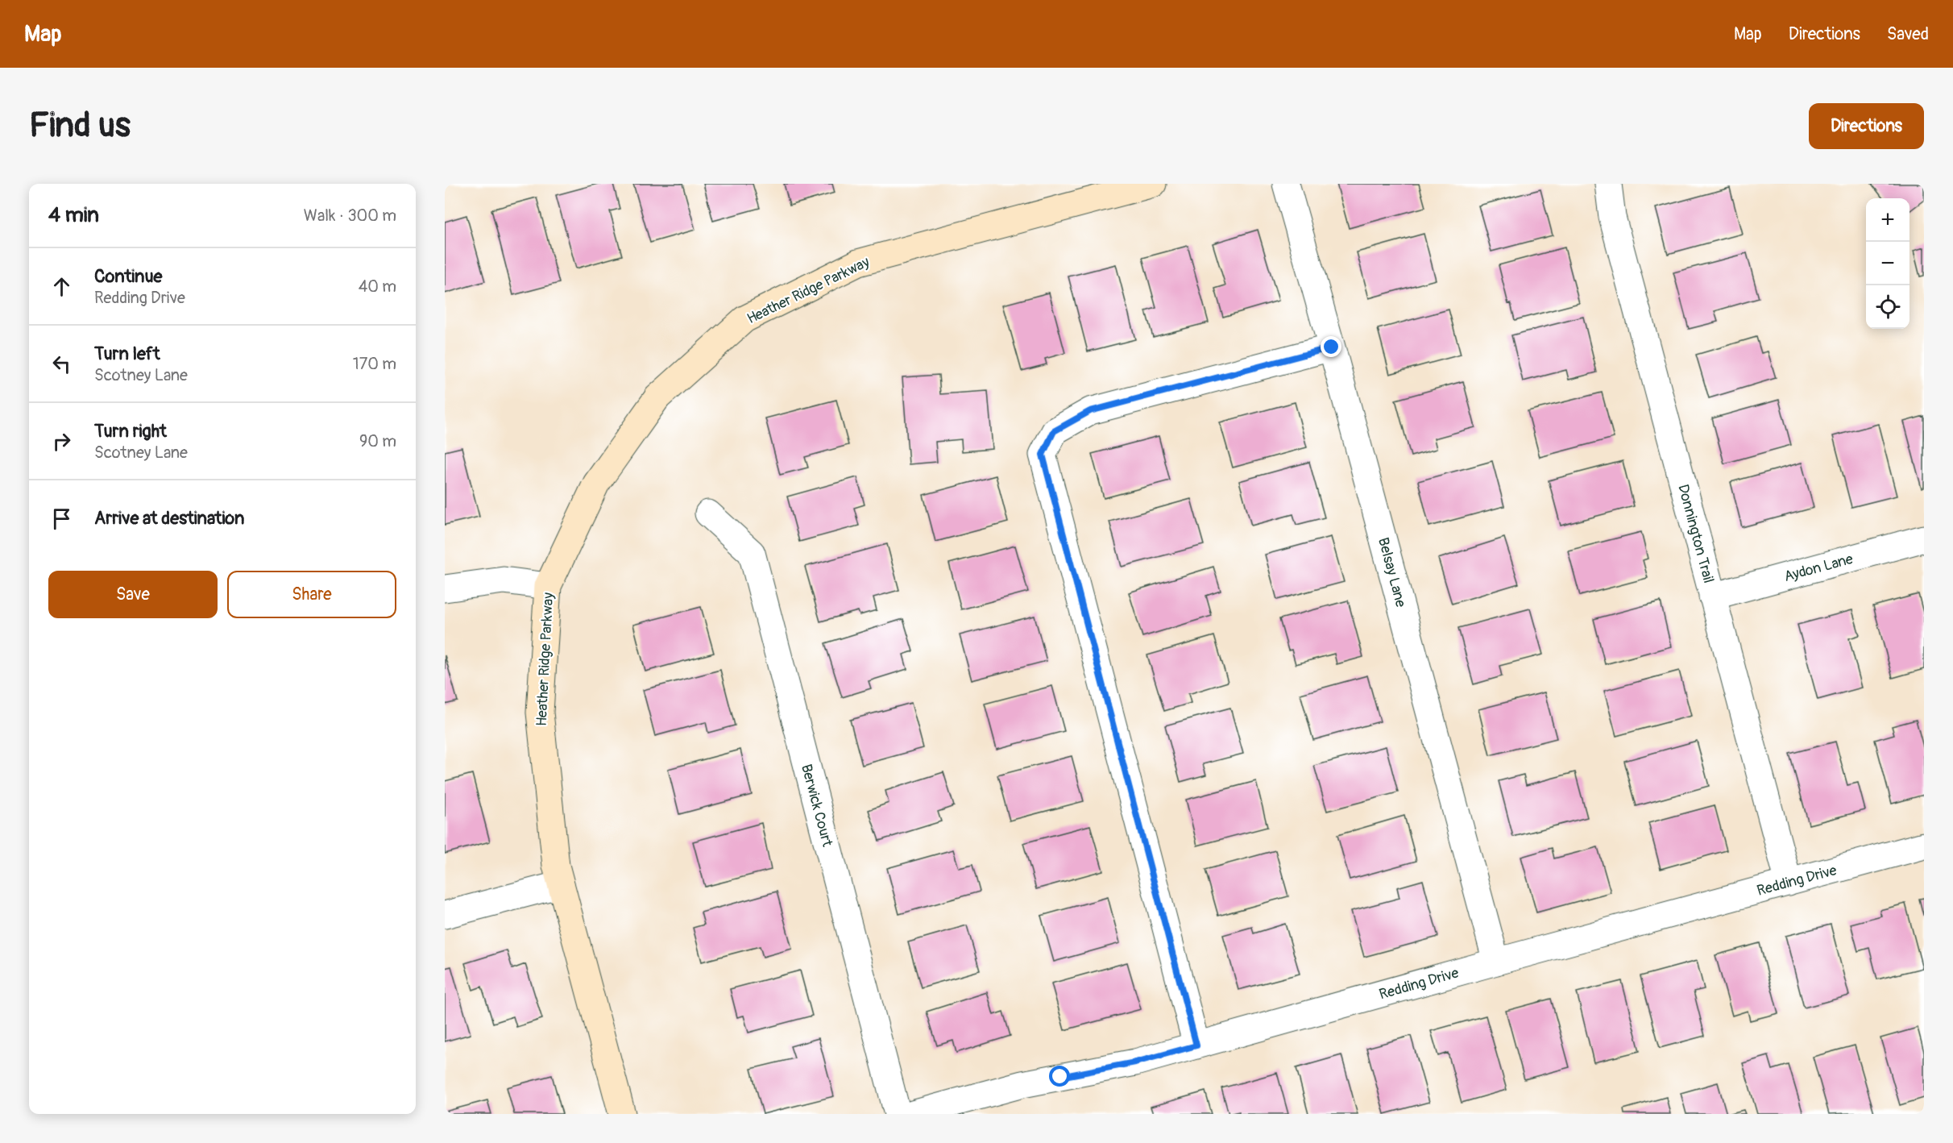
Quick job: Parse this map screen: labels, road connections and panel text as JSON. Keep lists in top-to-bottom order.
{
  "streets": {
    "street": [
      "Heather Ridge Parkway",
      "Donnington Trail",
      "Aydon Lane",
      "Belsay Lane",
      "Berwick Court",
      "Redding Drive"
    ]
  },
  "crossings": [
    ["Donnington Trail", "Aydon Lane"],
    ["Donnington Trail", "Redding Drive"],
    ["Belsay Lane", "Redding Drive"]
  ],
  "page": {
    "header": "Map",
    "nav": ["Map", "Directions", "Saved"],
    "buttons": [
      "Directions",
      ["Save", "Share"]
    ],
    "title": "Find us",
    "heading": ["4 min", "Walk · 300 m"],
    "map_buttons": ["+", "−"],
    "list": [
      ["Continue", "Redding Drive", "40 m"],
      ["Turn left", "Scotney Lane", "170 m"],
      ["Turn right", "Scotney Lane", "90 m"],
      "Arrive at destination"
    ]
  }
}
